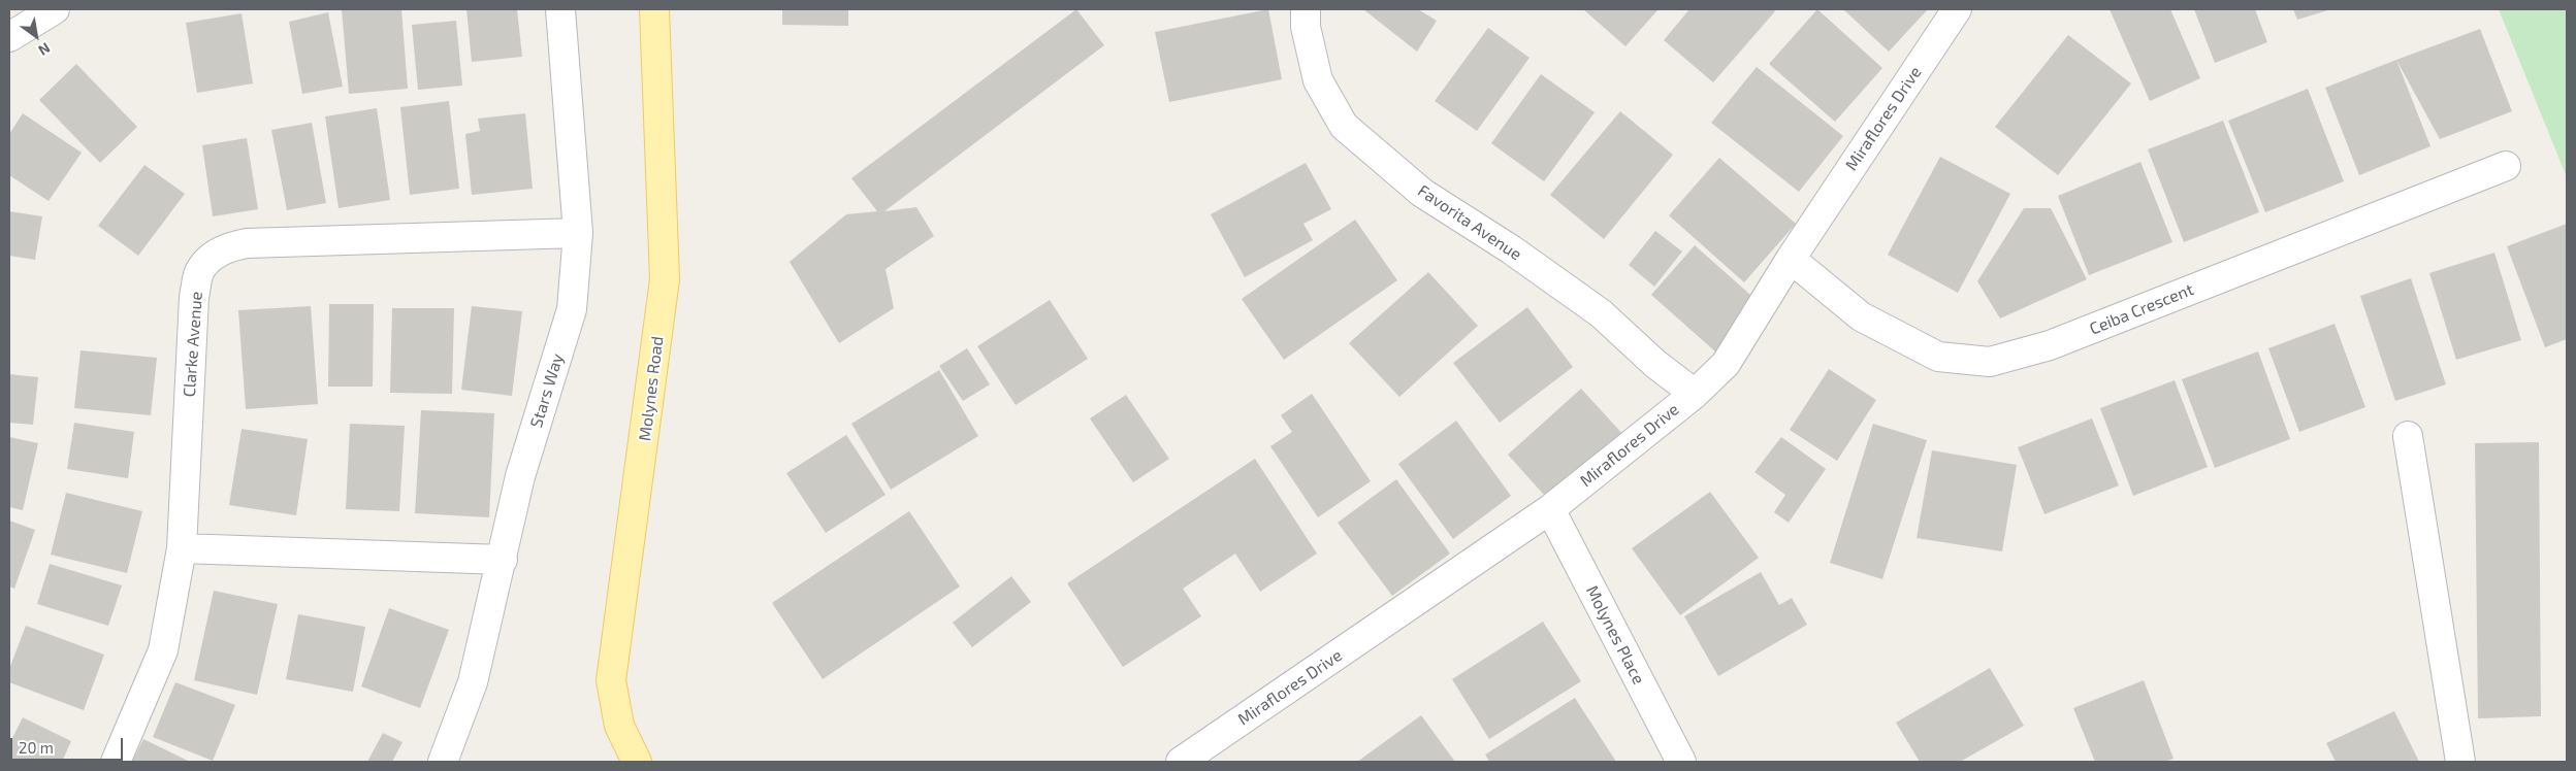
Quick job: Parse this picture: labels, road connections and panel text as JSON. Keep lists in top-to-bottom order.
{
  "streets": {
    "main road": ["Molynes Road"],
    "street": [
      "Miraflores Drive",
      "Favorita Avenue",
      "Ceiba Crescent",
      "Clarke Avenue",
      "Stars Way",
      "Molynes Place"
    ]
  },
  "crossings": [
    ["Miraflores Drive", "Favorita Avenue"],
    ["Miraflores Drive", "Ceiba Crescent"],
    ["Miraflores Drive", "Molynes Place"],
    ["Clarke Avenue", "Stars Way"]
  ],
  "scale_bar": "20 m",
  "north": "bottom right"
}
